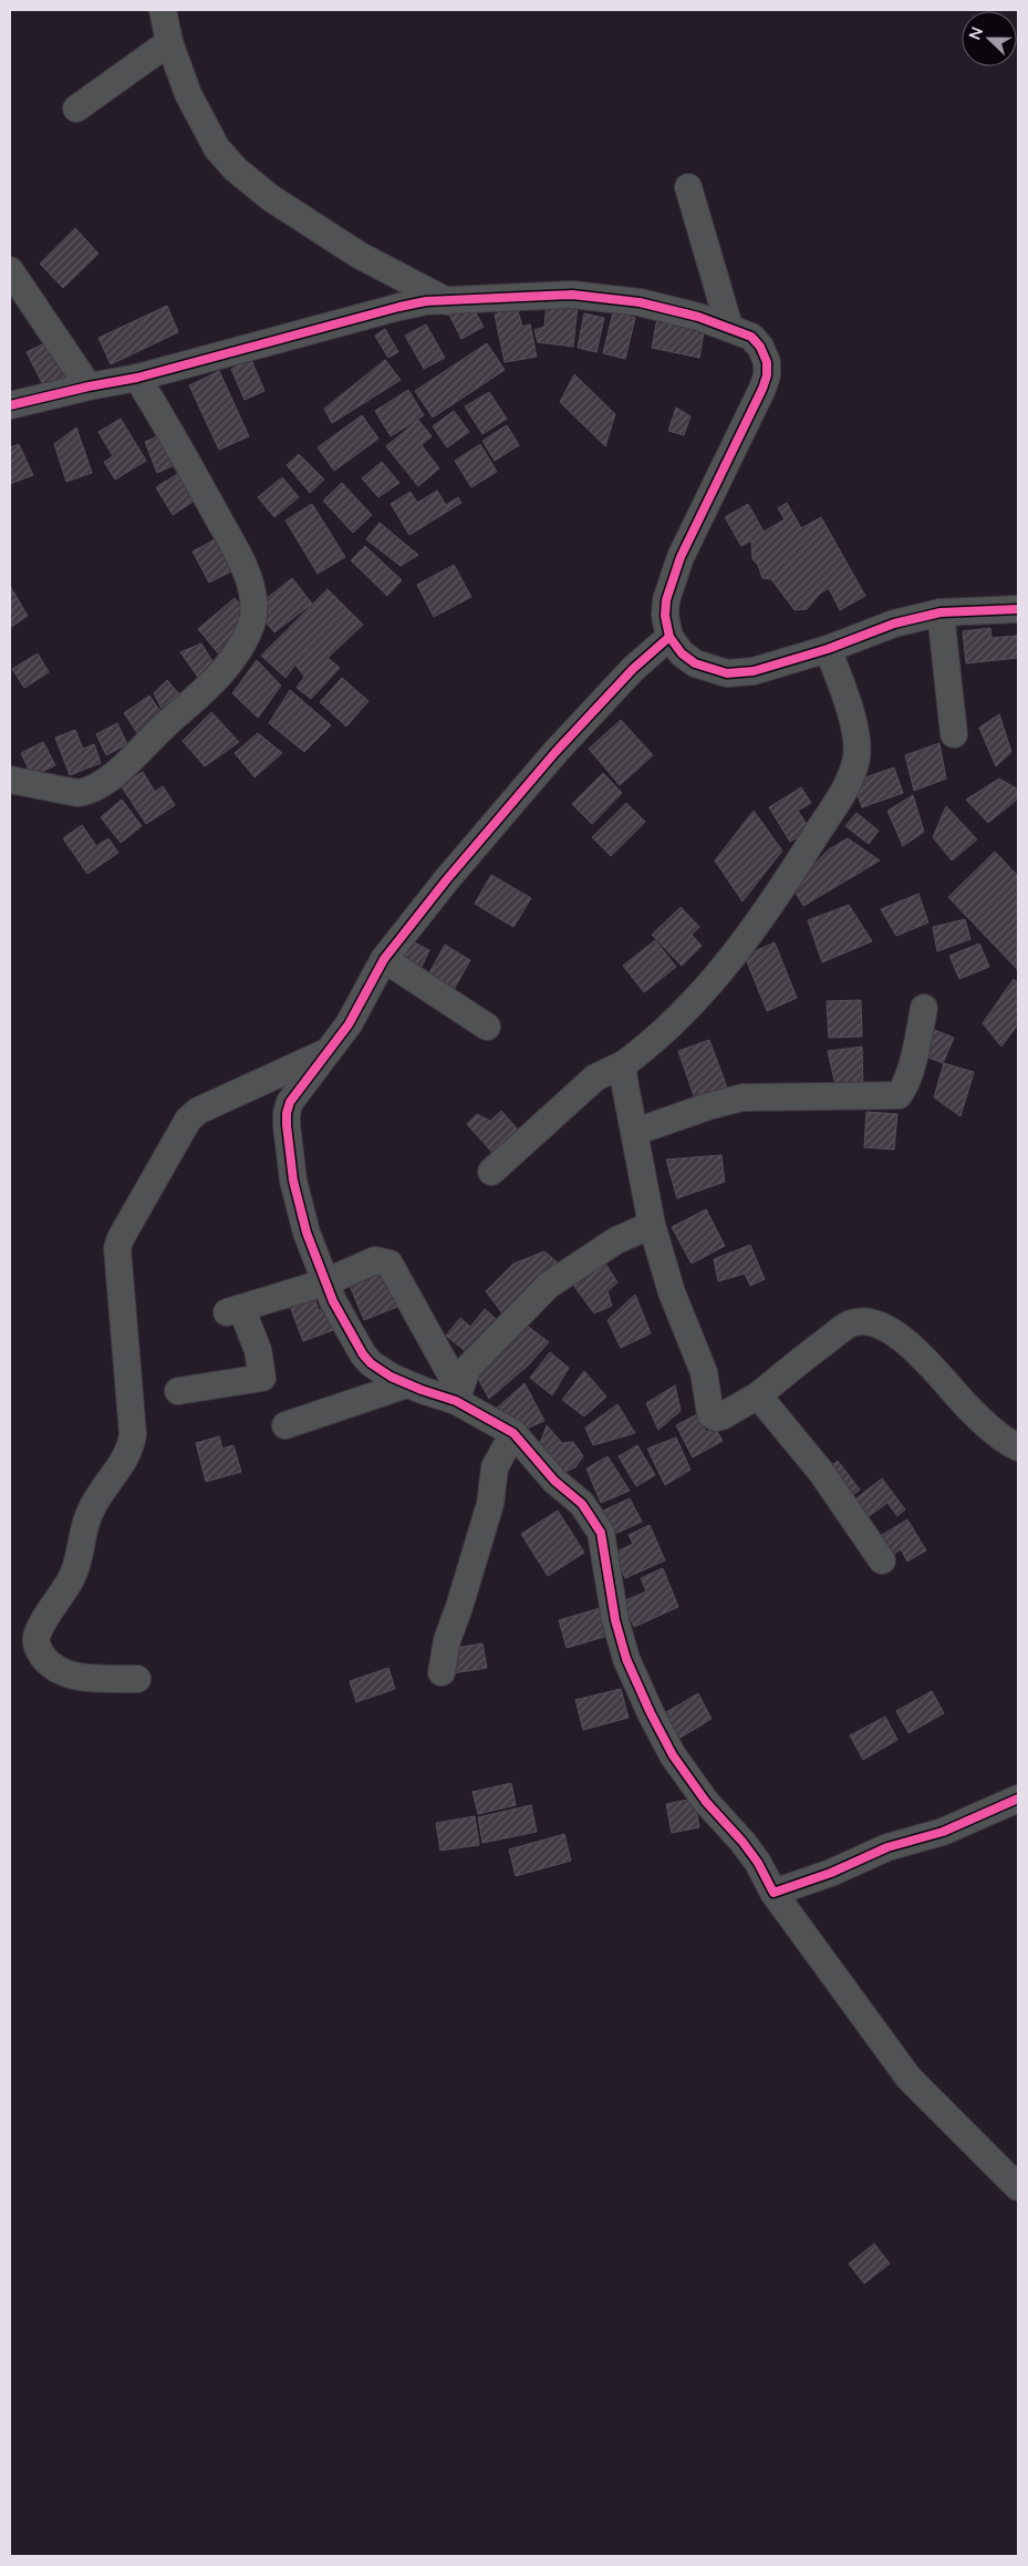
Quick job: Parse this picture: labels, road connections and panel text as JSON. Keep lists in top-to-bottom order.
{
  "north": "left"
}
